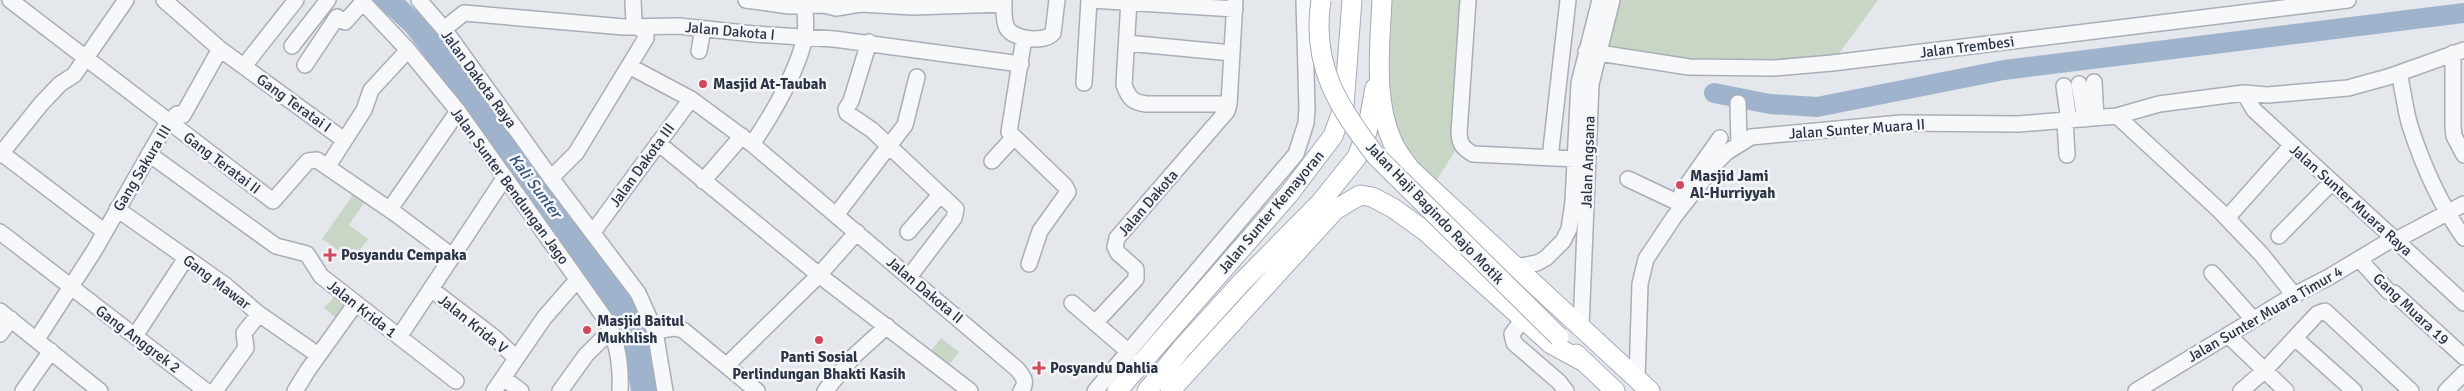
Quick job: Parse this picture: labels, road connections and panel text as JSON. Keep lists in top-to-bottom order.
{
  "streets": {
    "main road": ["Jalan Sunter Kemayoran", "Jalan Haji Bagindo Rajo Motik"],
    "street": [
      "Jalan Dakota I",
      "Jalan Trembesi",
      "Jalan Dakota Raya",
      "Gang Teratai I",
      "Jalan Sunter Muara II",
      "Jalan Angsana",
      "Gang Teratai II",
      "Jalan Dakota III",
      "Gang Sakura III",
      "Jalan Sunter Bendungan Jago",
      "Jalan Sunter Muara Raya",
      "Jalan Dakota",
      "Gang Mawar",
      "Jalan Dakota II",
      "Jalan Krida 1",
      "Gang Muara 19",
      "Jalan Sunter Muara Timur 4",
      "Jalan Krida V",
      "Gang Anggrek 2"
    ]
  },
  "crossings": [
    ["Jalan Dakota I", "Jalan Dakota Raya"],
    ["Jalan Trembesi", "Jalan Angsana"],
    ["Jalan Dakota Raya", "Jalan Dakota III"],
    ["Jalan Sunter Muara II", "Jalan Sunter Muara Raya"],
    ["Jalan Sunter Muara II", "Jalan Haji Bagindo Rajo Motik"],
    ["Jalan Angsana", "Jalan Haji Bagindo Rajo Motik"],
    ["Gang Teratai II", "Gang Sakura III"],
    ["Jalan Dakota III", "Jalan Dakota II"],
    ["Gang Sakura III", "Gang Mawar"],
    ["Gang Sakura III", "Jalan Krida 1"],
    ["Gang Sakura III", "Gang Anggrek 2"],
    ["Jalan Sunter Muara Raya", "Jalan Sunter Muara Timur 4"],
    ["Jalan Sunter Kemayoran", "Jalan Haji Bagindo Rajo Motik"],
    ["Gang Muara 19", "Jalan Sunter Muara Timur 4"]
  ],
  "water": ["Kali Sunter"],
  "places": {
    "other": [
      "Masjid At-Taubah",
      "Masjid Jami Al-Hurriyyah",
      "Masjid Baitul Mukhlish",
      "Panti Sosial Perlindungan Bhakti Kasih"
    ],
    "health": ["Posyandu Cempaka", "Posyandu Dahlia"]
  }
}
